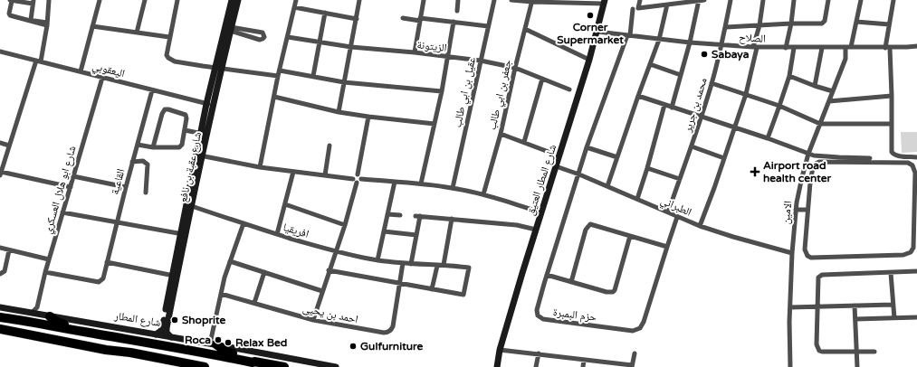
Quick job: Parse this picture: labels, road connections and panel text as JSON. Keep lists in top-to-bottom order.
{
  "streets": {
    "highway": ["شارع المطار"],
    "street": [
      "الصلاح",
      "الزيتونة",
      "اليعقوبي",
      "عقيل بن ابي طالب",
      "جعفر بن ابي طالب",
      "محمد بن جرير",
      "شارع عقبة بن نافع",
      "شارع المطار العتيق",
      "القاعية",
      "شارع ابو هلال العسكري",
      "الطبراني",
      "الامين",
      "افريقيا",
      "احمد بن يحيى",
      "حزم البمبرة"
    ]
  },
  "crossings": [
    ["الصلاح", "محمد بن جرير"],
    ["الصلاح", "شارع المطار العتيق"],
    ["الصلاح", "الامين"],
    ["الصلاح", "حزم البمبرة"],
    ["الزيتونة", "عقيل بن ابي طالب"],
    ["الزيتونة", "جعفر بن ابي طالب"],
    ["اليعقوبي", "شارع عقبة بن نافع"],
    ["اليعقوبي", "القاعية"],
    ["اليعقوبي", "شارع ابو هلال العسكري"],
    ["محمد بن جرير", "الطبراني"],
    ["شارع عقبة بن نافع", "افريقيا"],
    ["شارع عقبة بن نافع", "شارع المطار"],
    ["شارع المطار العتيق", "الطبراني"],
    ["القاعية", "شارع ابو هلال العسكري"],
    ["الطبراني", "الامين"],
    ["الطبراني", "حزم البمبرة"]
  ],
  "places": {
    "other": [
      "Corner Supermarket",
      "Sabaya",
      "Shoprite",
      "Roca",
      "Relax Bed",
      "Gulfurniture"
    ],
    "health": ["Airport road health center"]
  }
}
